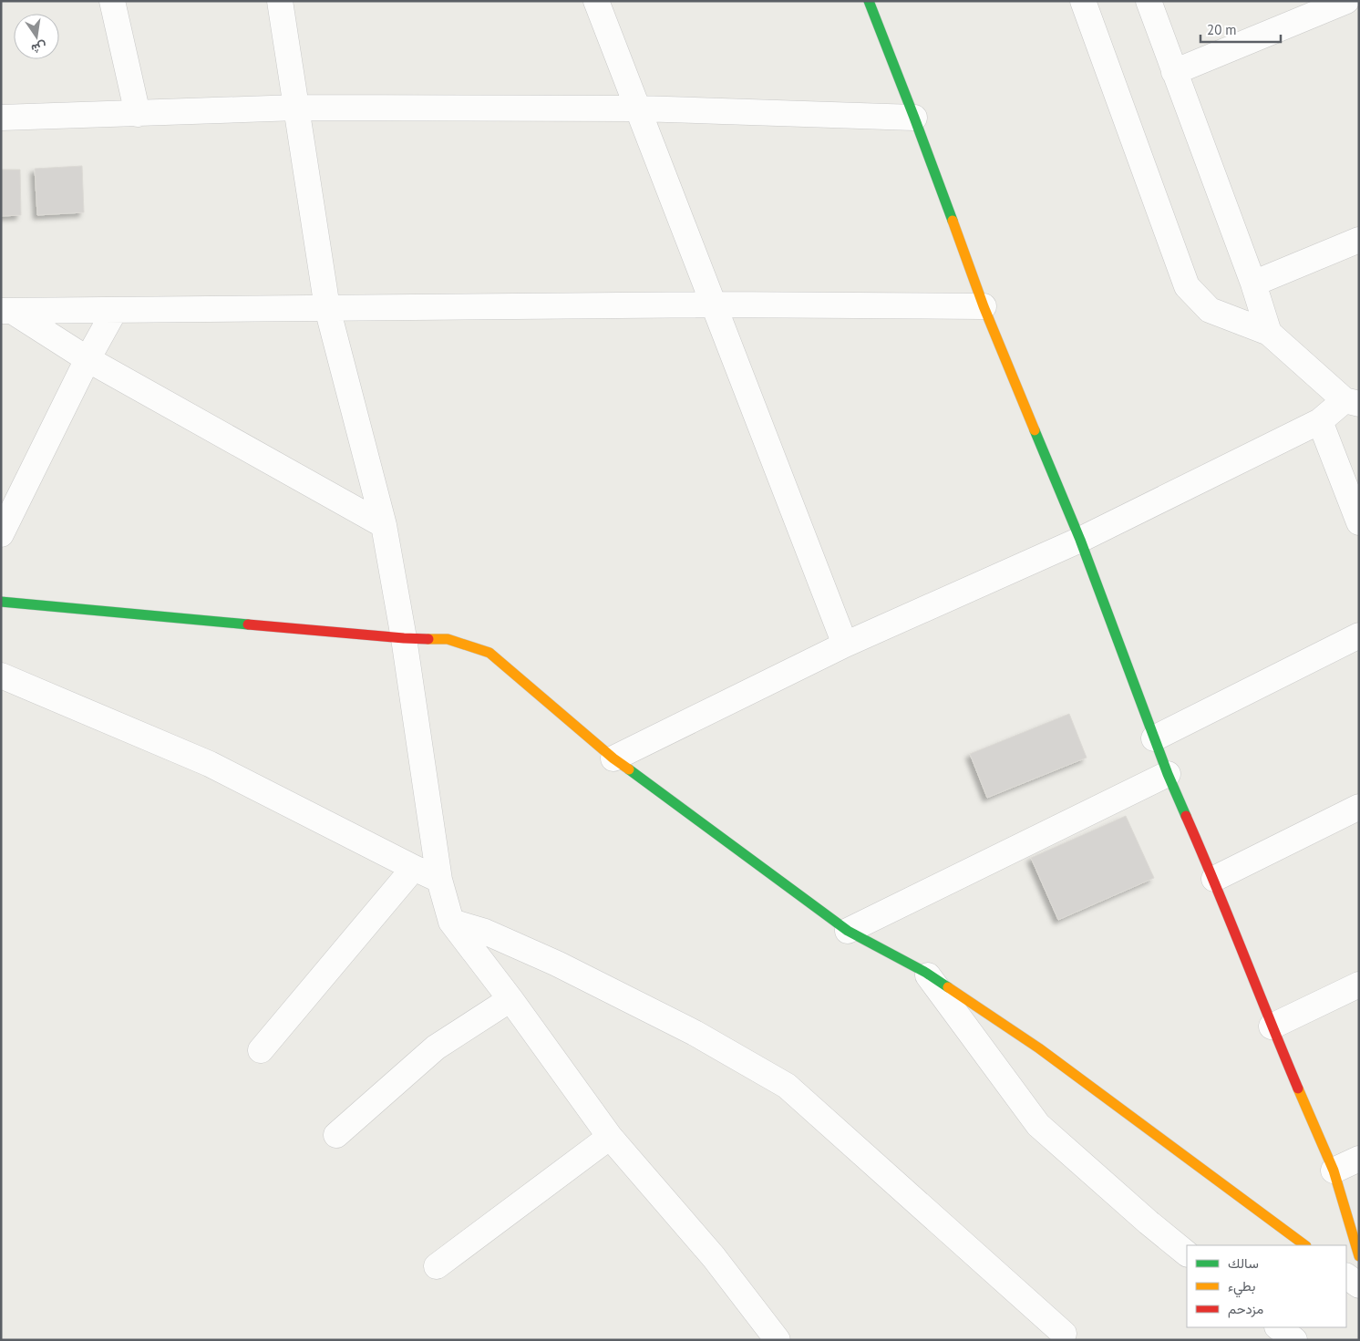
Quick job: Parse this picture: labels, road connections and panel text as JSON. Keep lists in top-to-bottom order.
{
  "legend": ["سالك", "بطيء", "مزدحم"],
  "scale_bar": "20 m",
  "north": "bottom"
}
